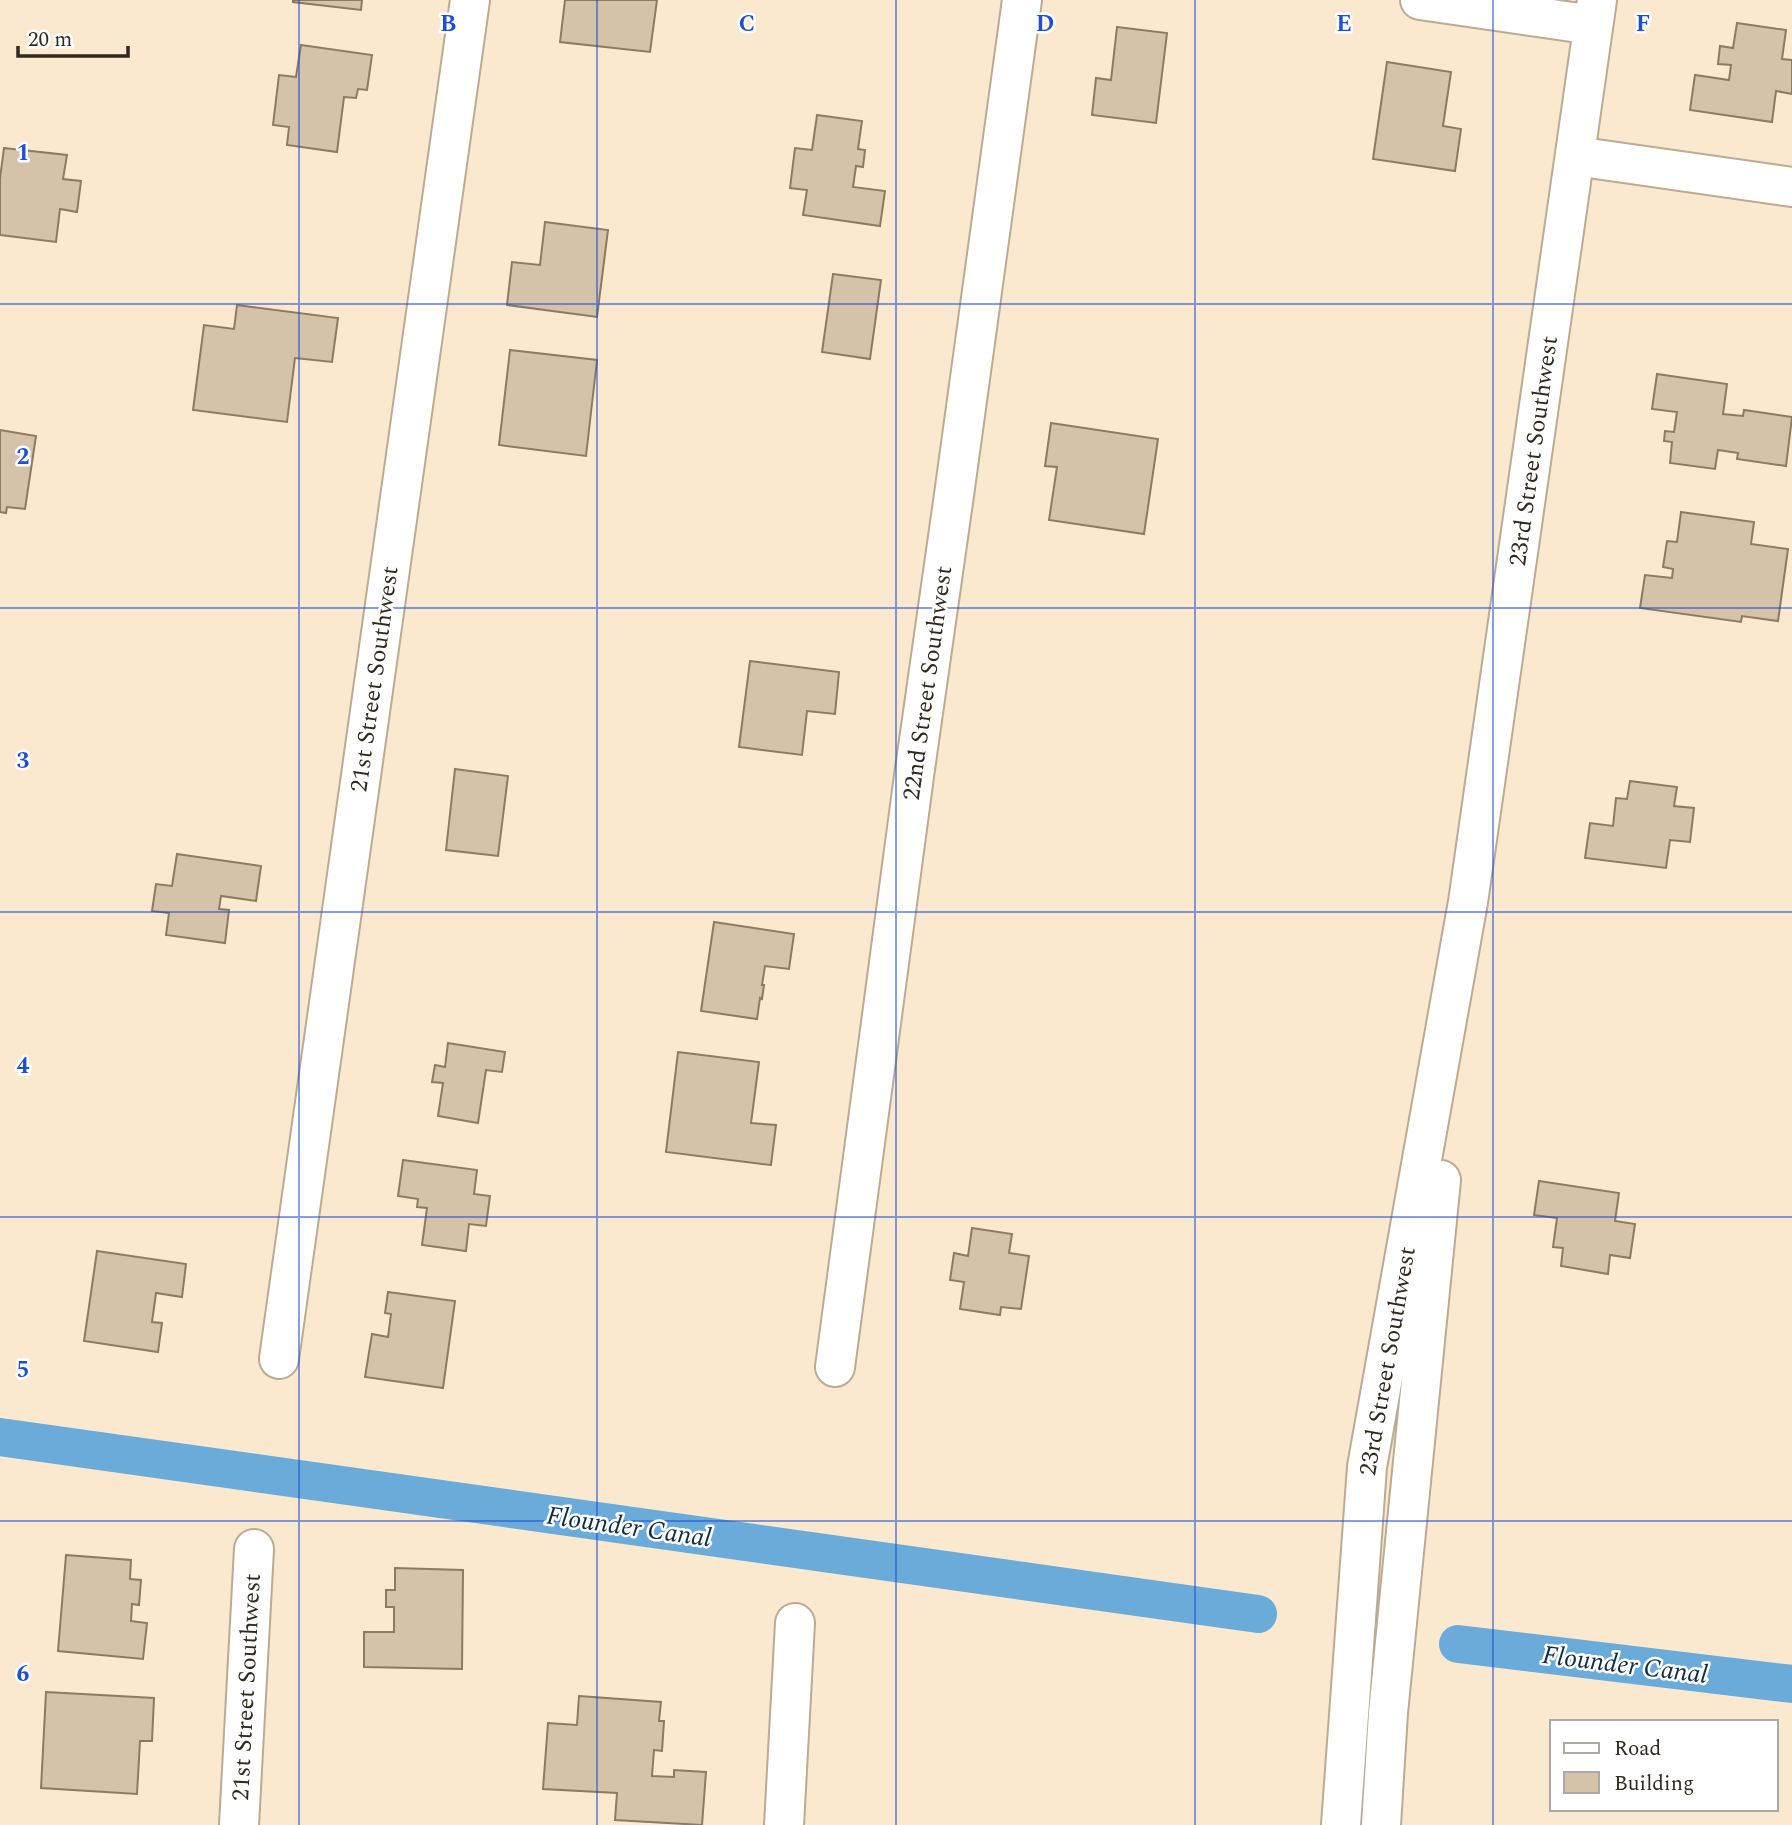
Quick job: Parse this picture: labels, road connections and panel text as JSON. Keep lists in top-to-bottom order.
{
  "streets": {
    "street": ["23rd Street Southwest", "21st Street Southwest", "22nd Street Southwest"]
  },
  "water": ["Flounder Canal"],
  "legend": ["Road", "Building"],
  "scale_bar": "20 m",
  "grid": {
    "columns": [
      "B",
      "C",
      "D",
      "E",
      "F"
    ],
    "rows": [
      "1",
      "2",
      "3",
      "4",
      "5",
      "6"
    ]
  }
}
